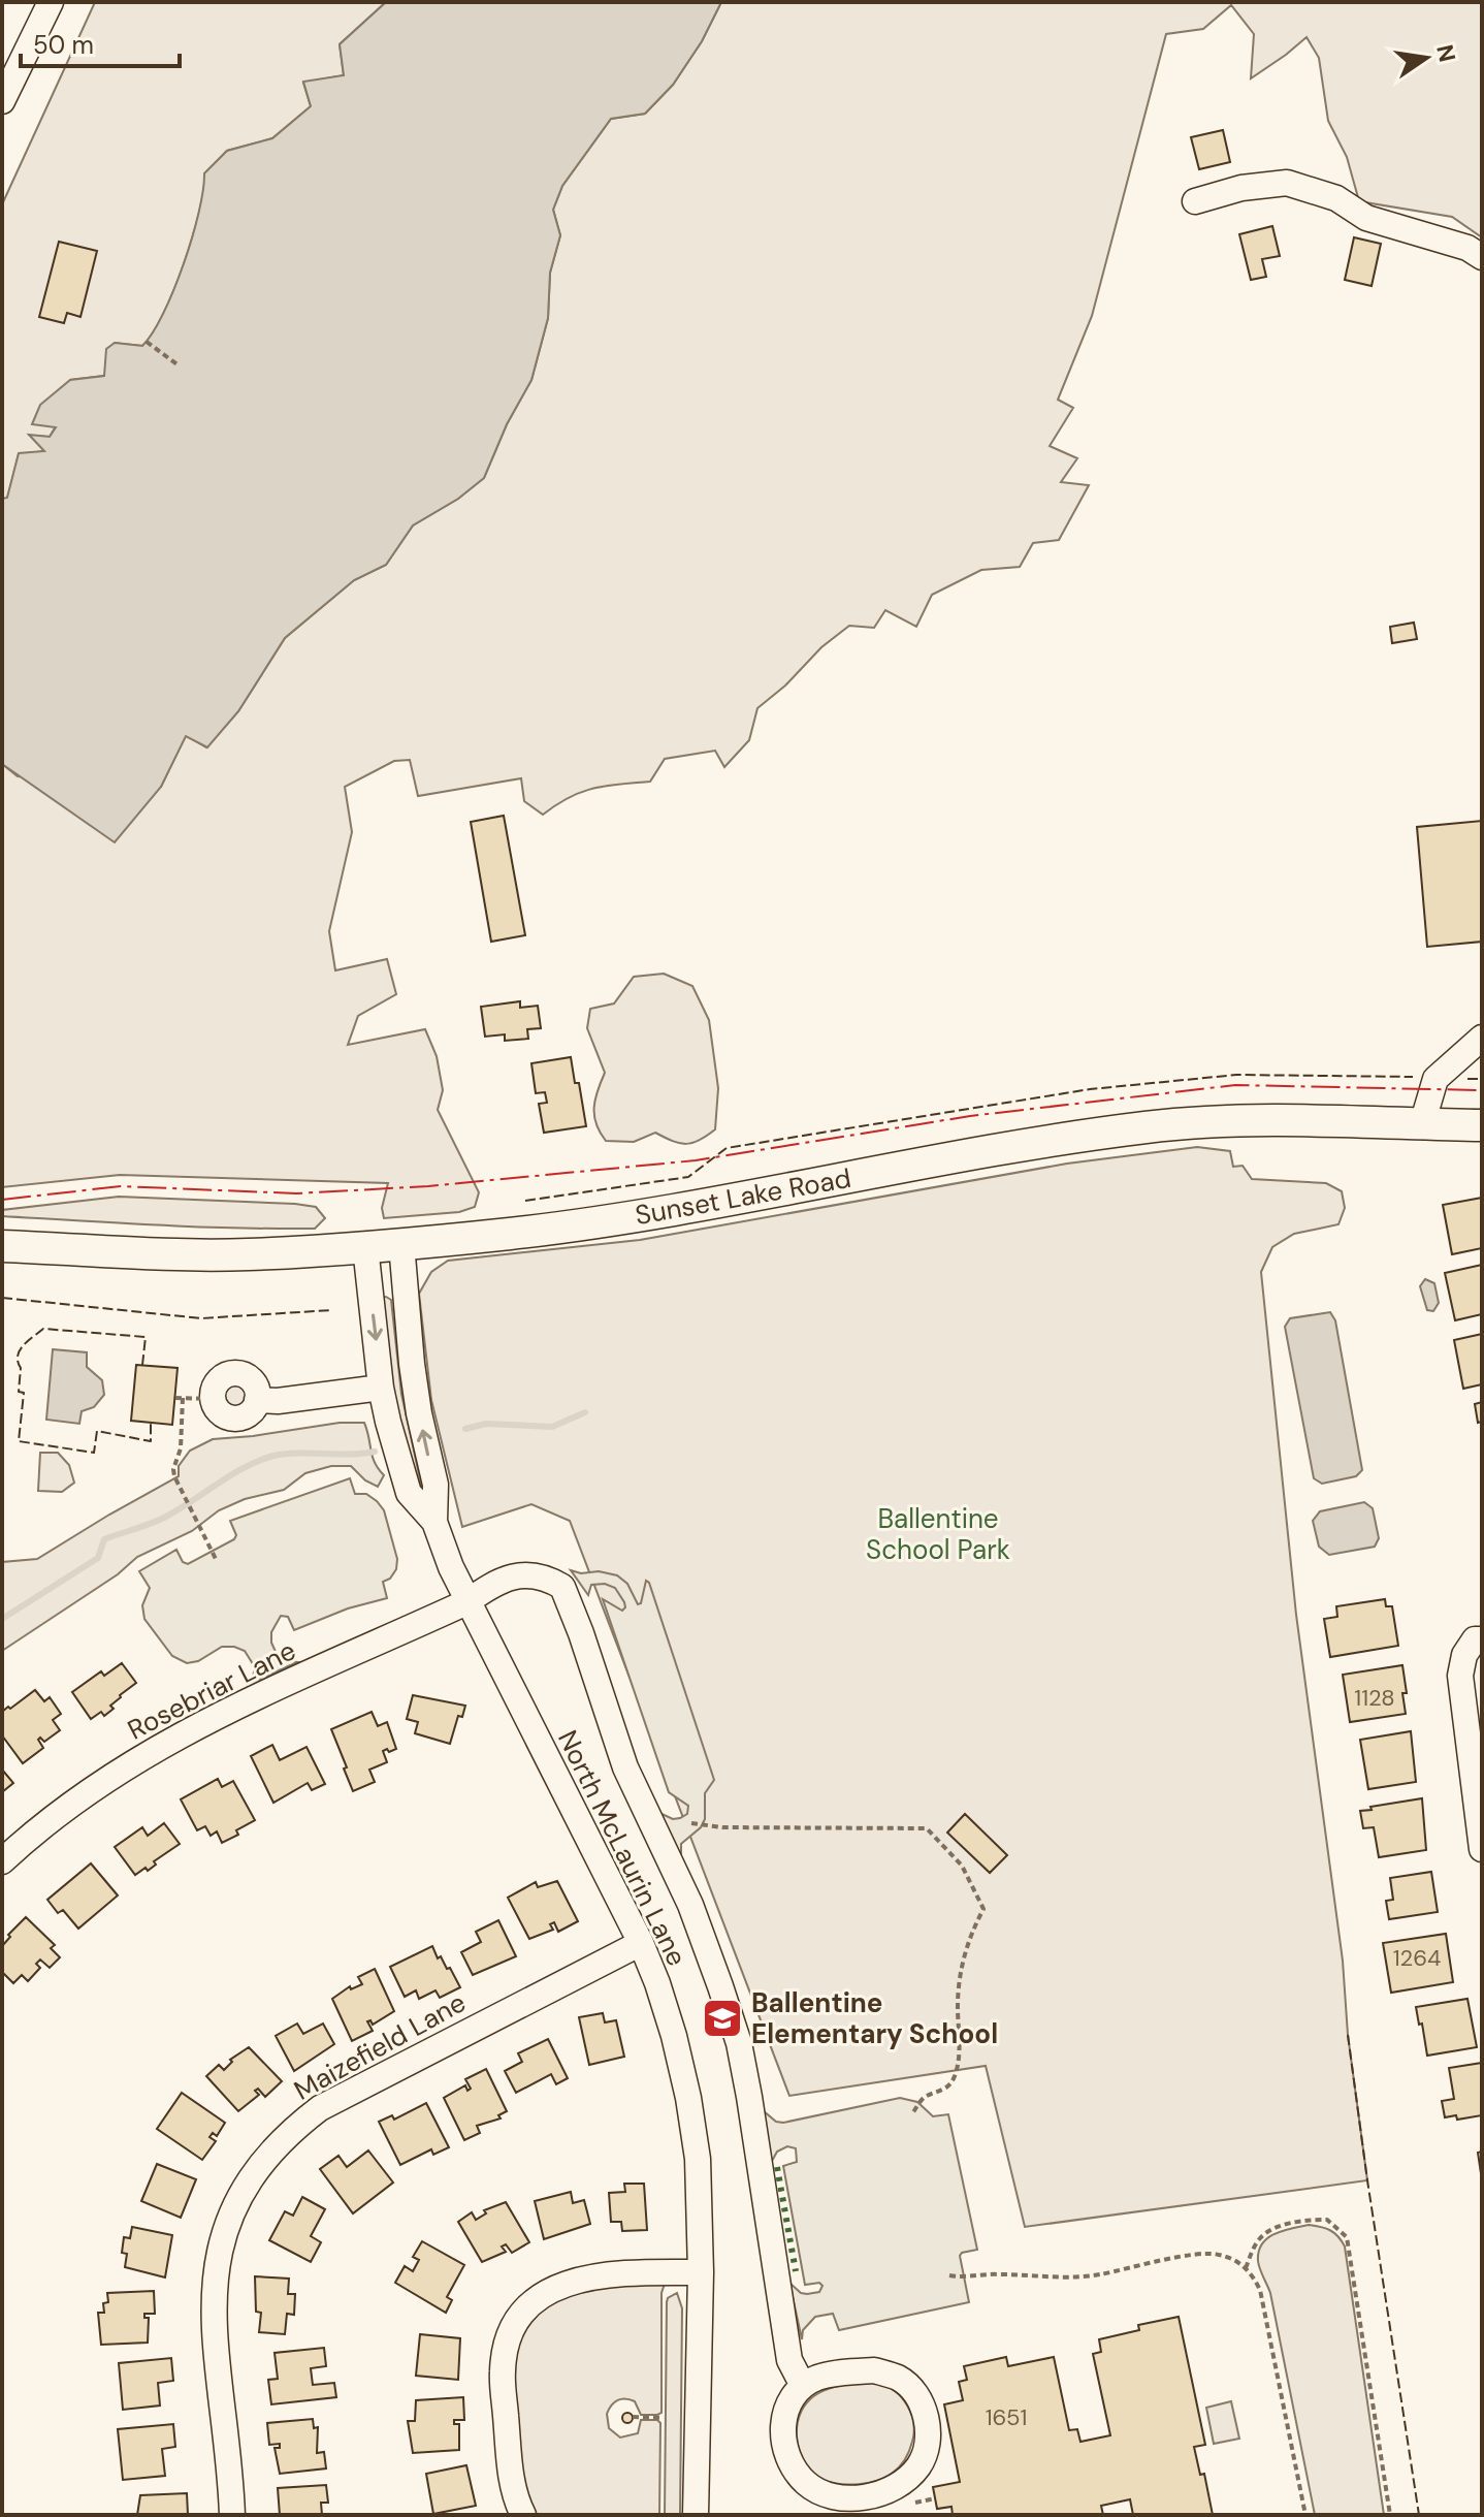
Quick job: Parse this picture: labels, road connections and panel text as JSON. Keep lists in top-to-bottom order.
{
  "streets": {
    "main road": ["Sunset Lake Road"],
    "street": ["Rosebriar Lane", "North McLaurin Lane", "Maizefield Lane"]
  },
  "crossings": [
    ["Sunset Lake Road", "North McLaurin Lane"],
    ["Rosebriar Lane", "North McLaurin Lane"],
    ["North McLaurin Lane", "Maizefield Lane"]
  ],
  "parks": ["Ballentine School Park"],
  "places": {
    "school or university": ["Ballentine Elementary School"]
  },
  "house_numbers": ["1128", "1264", "1651"],
  "scale_bar": "50 m",
  "north": "right"
}
